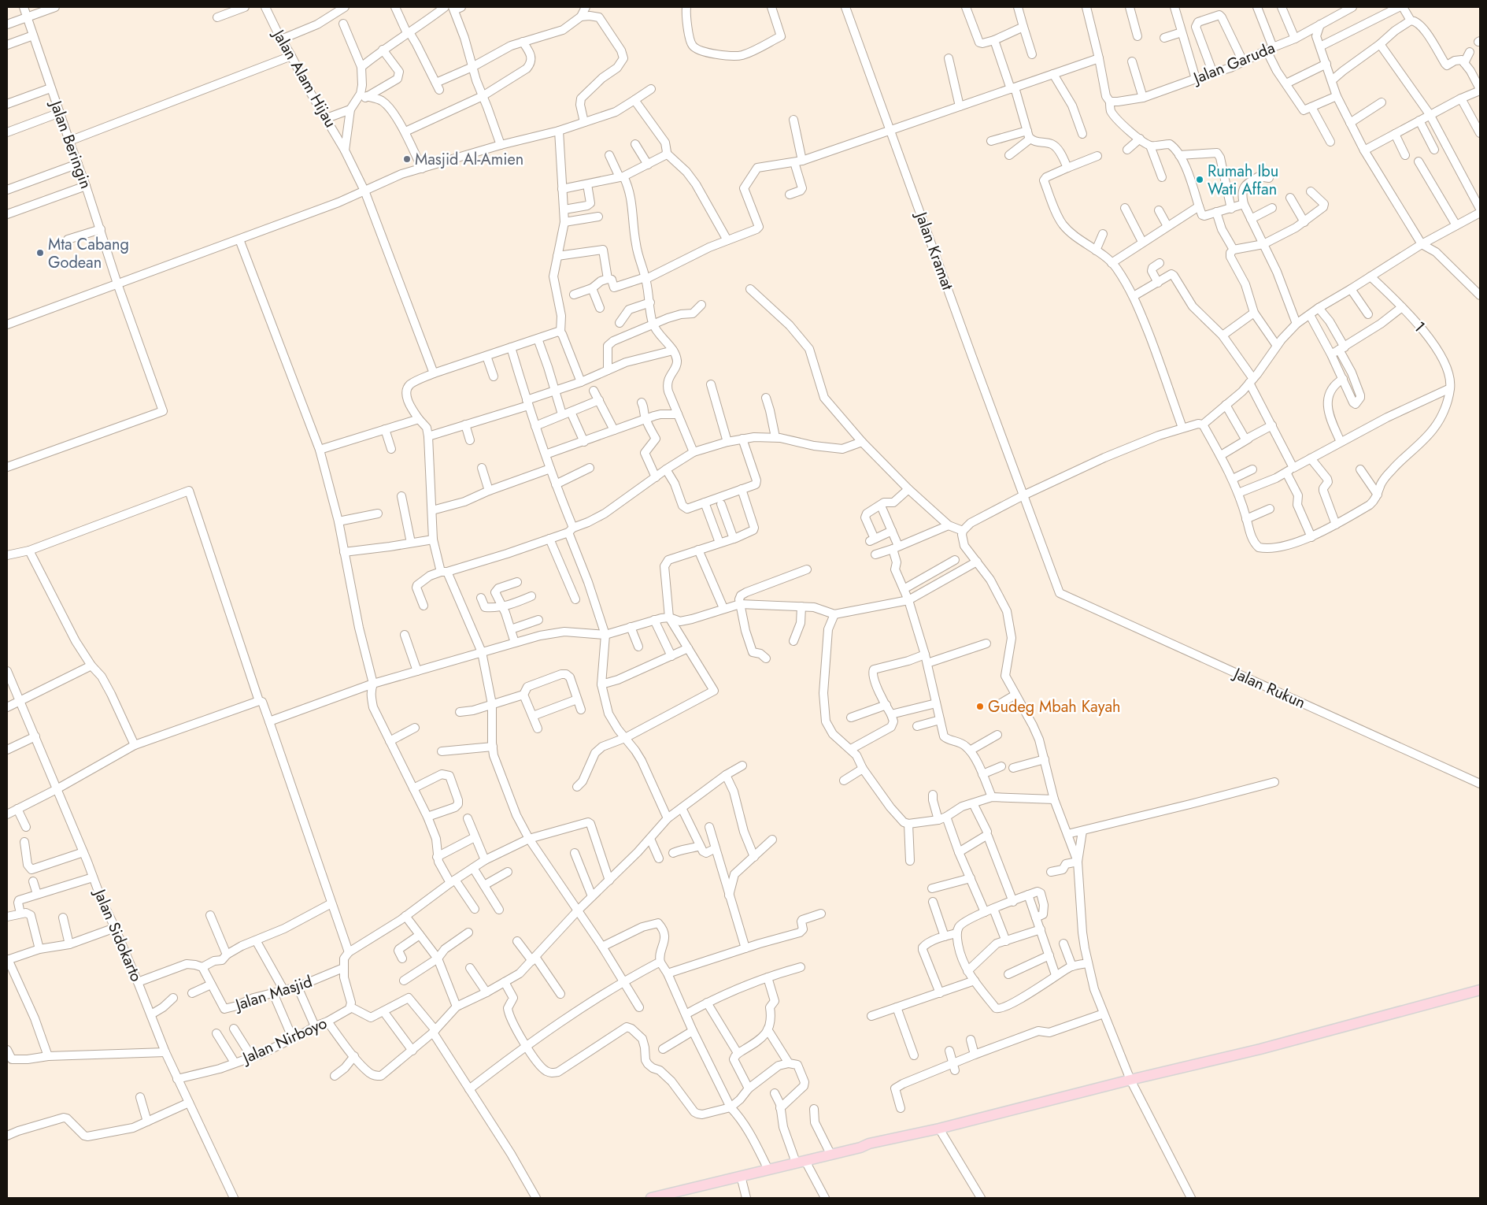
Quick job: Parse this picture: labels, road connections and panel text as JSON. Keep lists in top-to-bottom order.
{
  "streets": {
    "street": [
      "Jalan Garuda",
      "Jalan Alam Hijau",
      "Jalan Beringin",
      "Jalan Kramat",
      "1",
      "Jalan Rukun",
      "Jalan Sidokarto",
      "Jalan Masjid",
      "Jalan Nirboyo"
    ]
  },
  "crossings": [
    ["Jalan Kramat", "Jalan Rukun"],
    ["Jalan Sidokarto", "Jalan Nirboyo"]
  ],
  "places": [
    "Masjid Al-Amien",
    "Rumah Ibu Wati Affan",
    "Mta Cabang Godean",
    "Gudeg Mbah Kayah"
  ]
}
